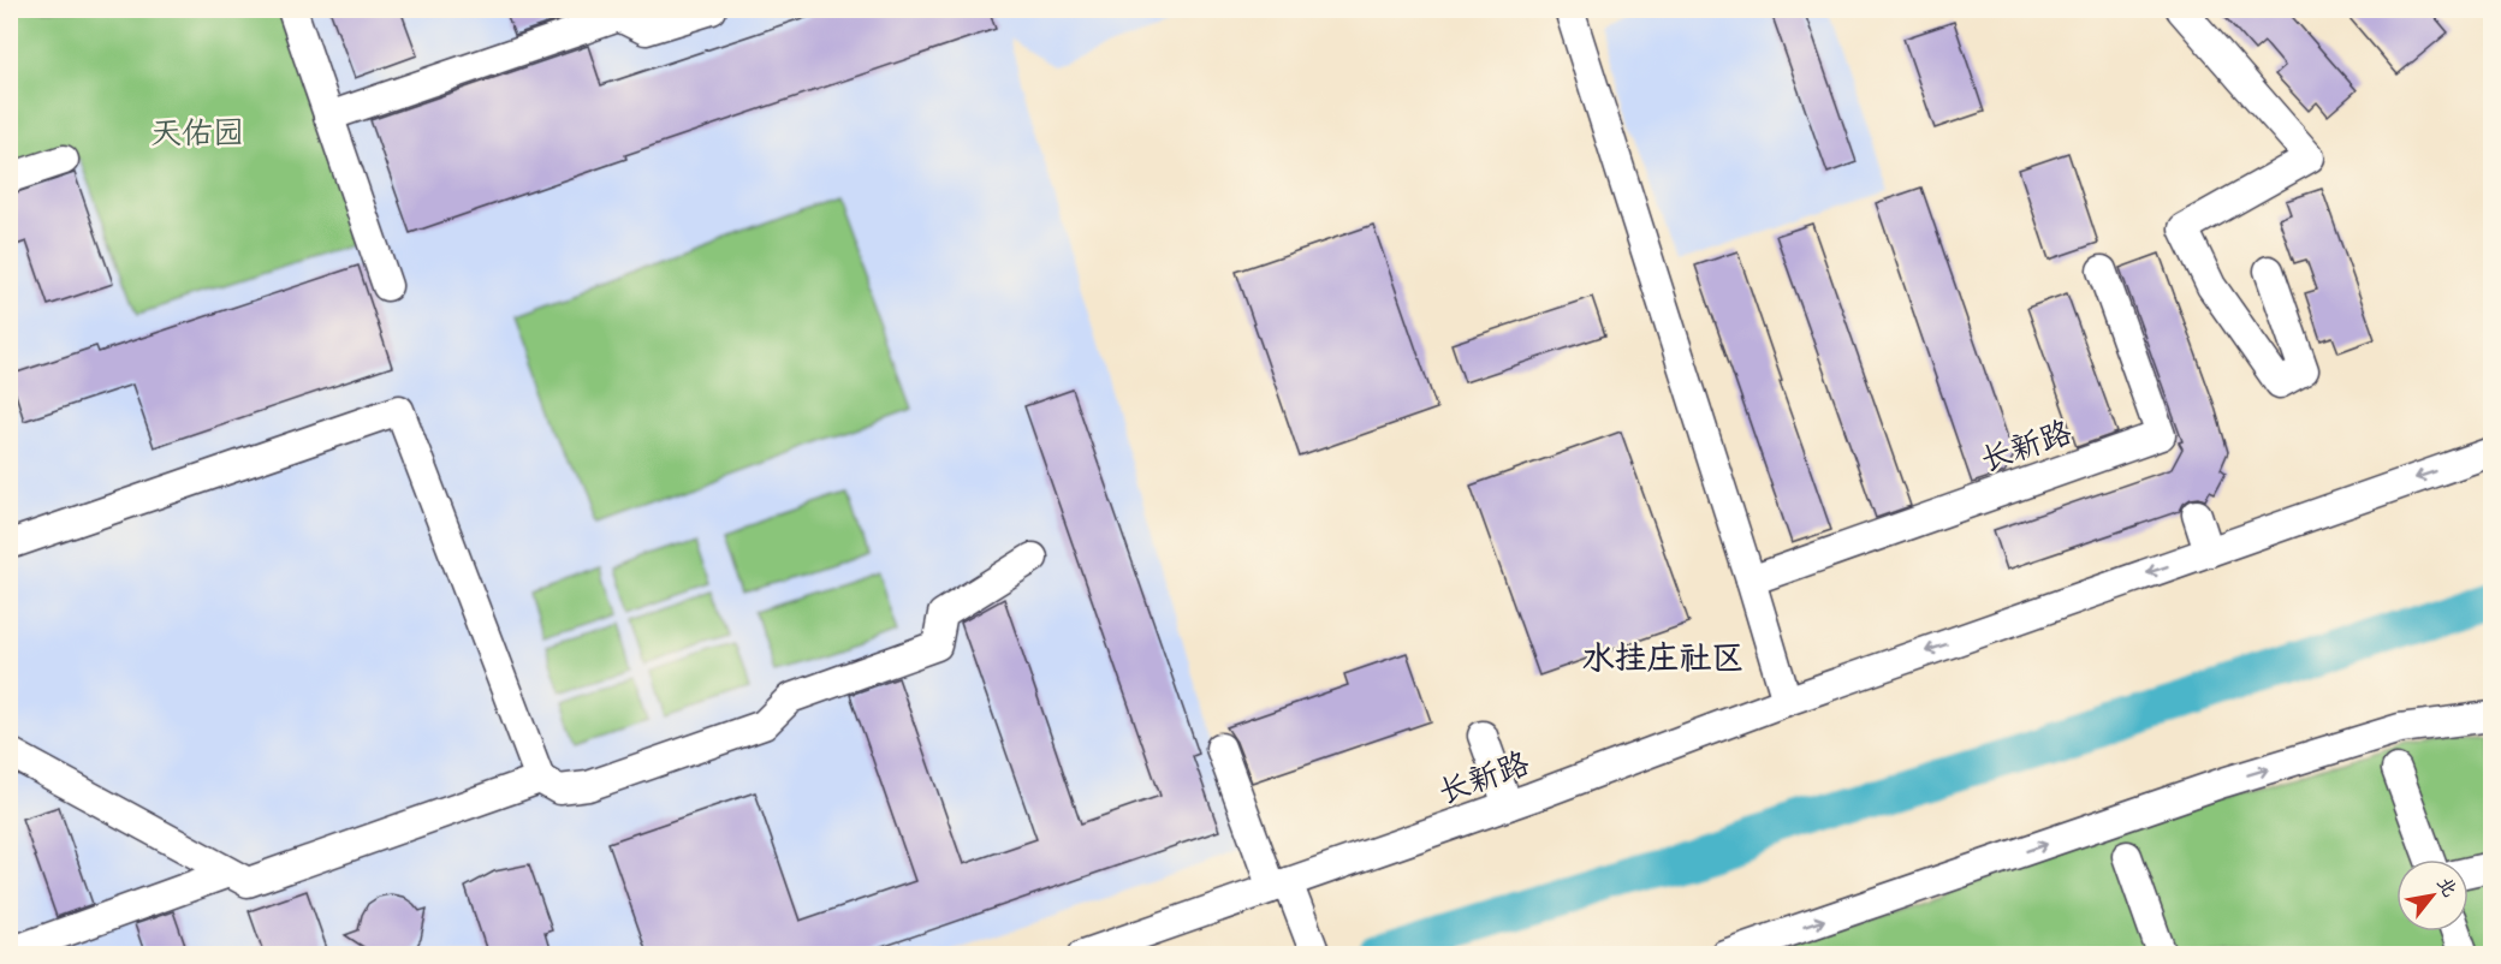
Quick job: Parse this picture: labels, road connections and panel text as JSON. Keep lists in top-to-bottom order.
{
  "streets": {
    "street": ["长新路"]
  },
  "districts": ["水挂庄社区"],
  "parks": ["天佑园"],
  "north": "top right"
}
